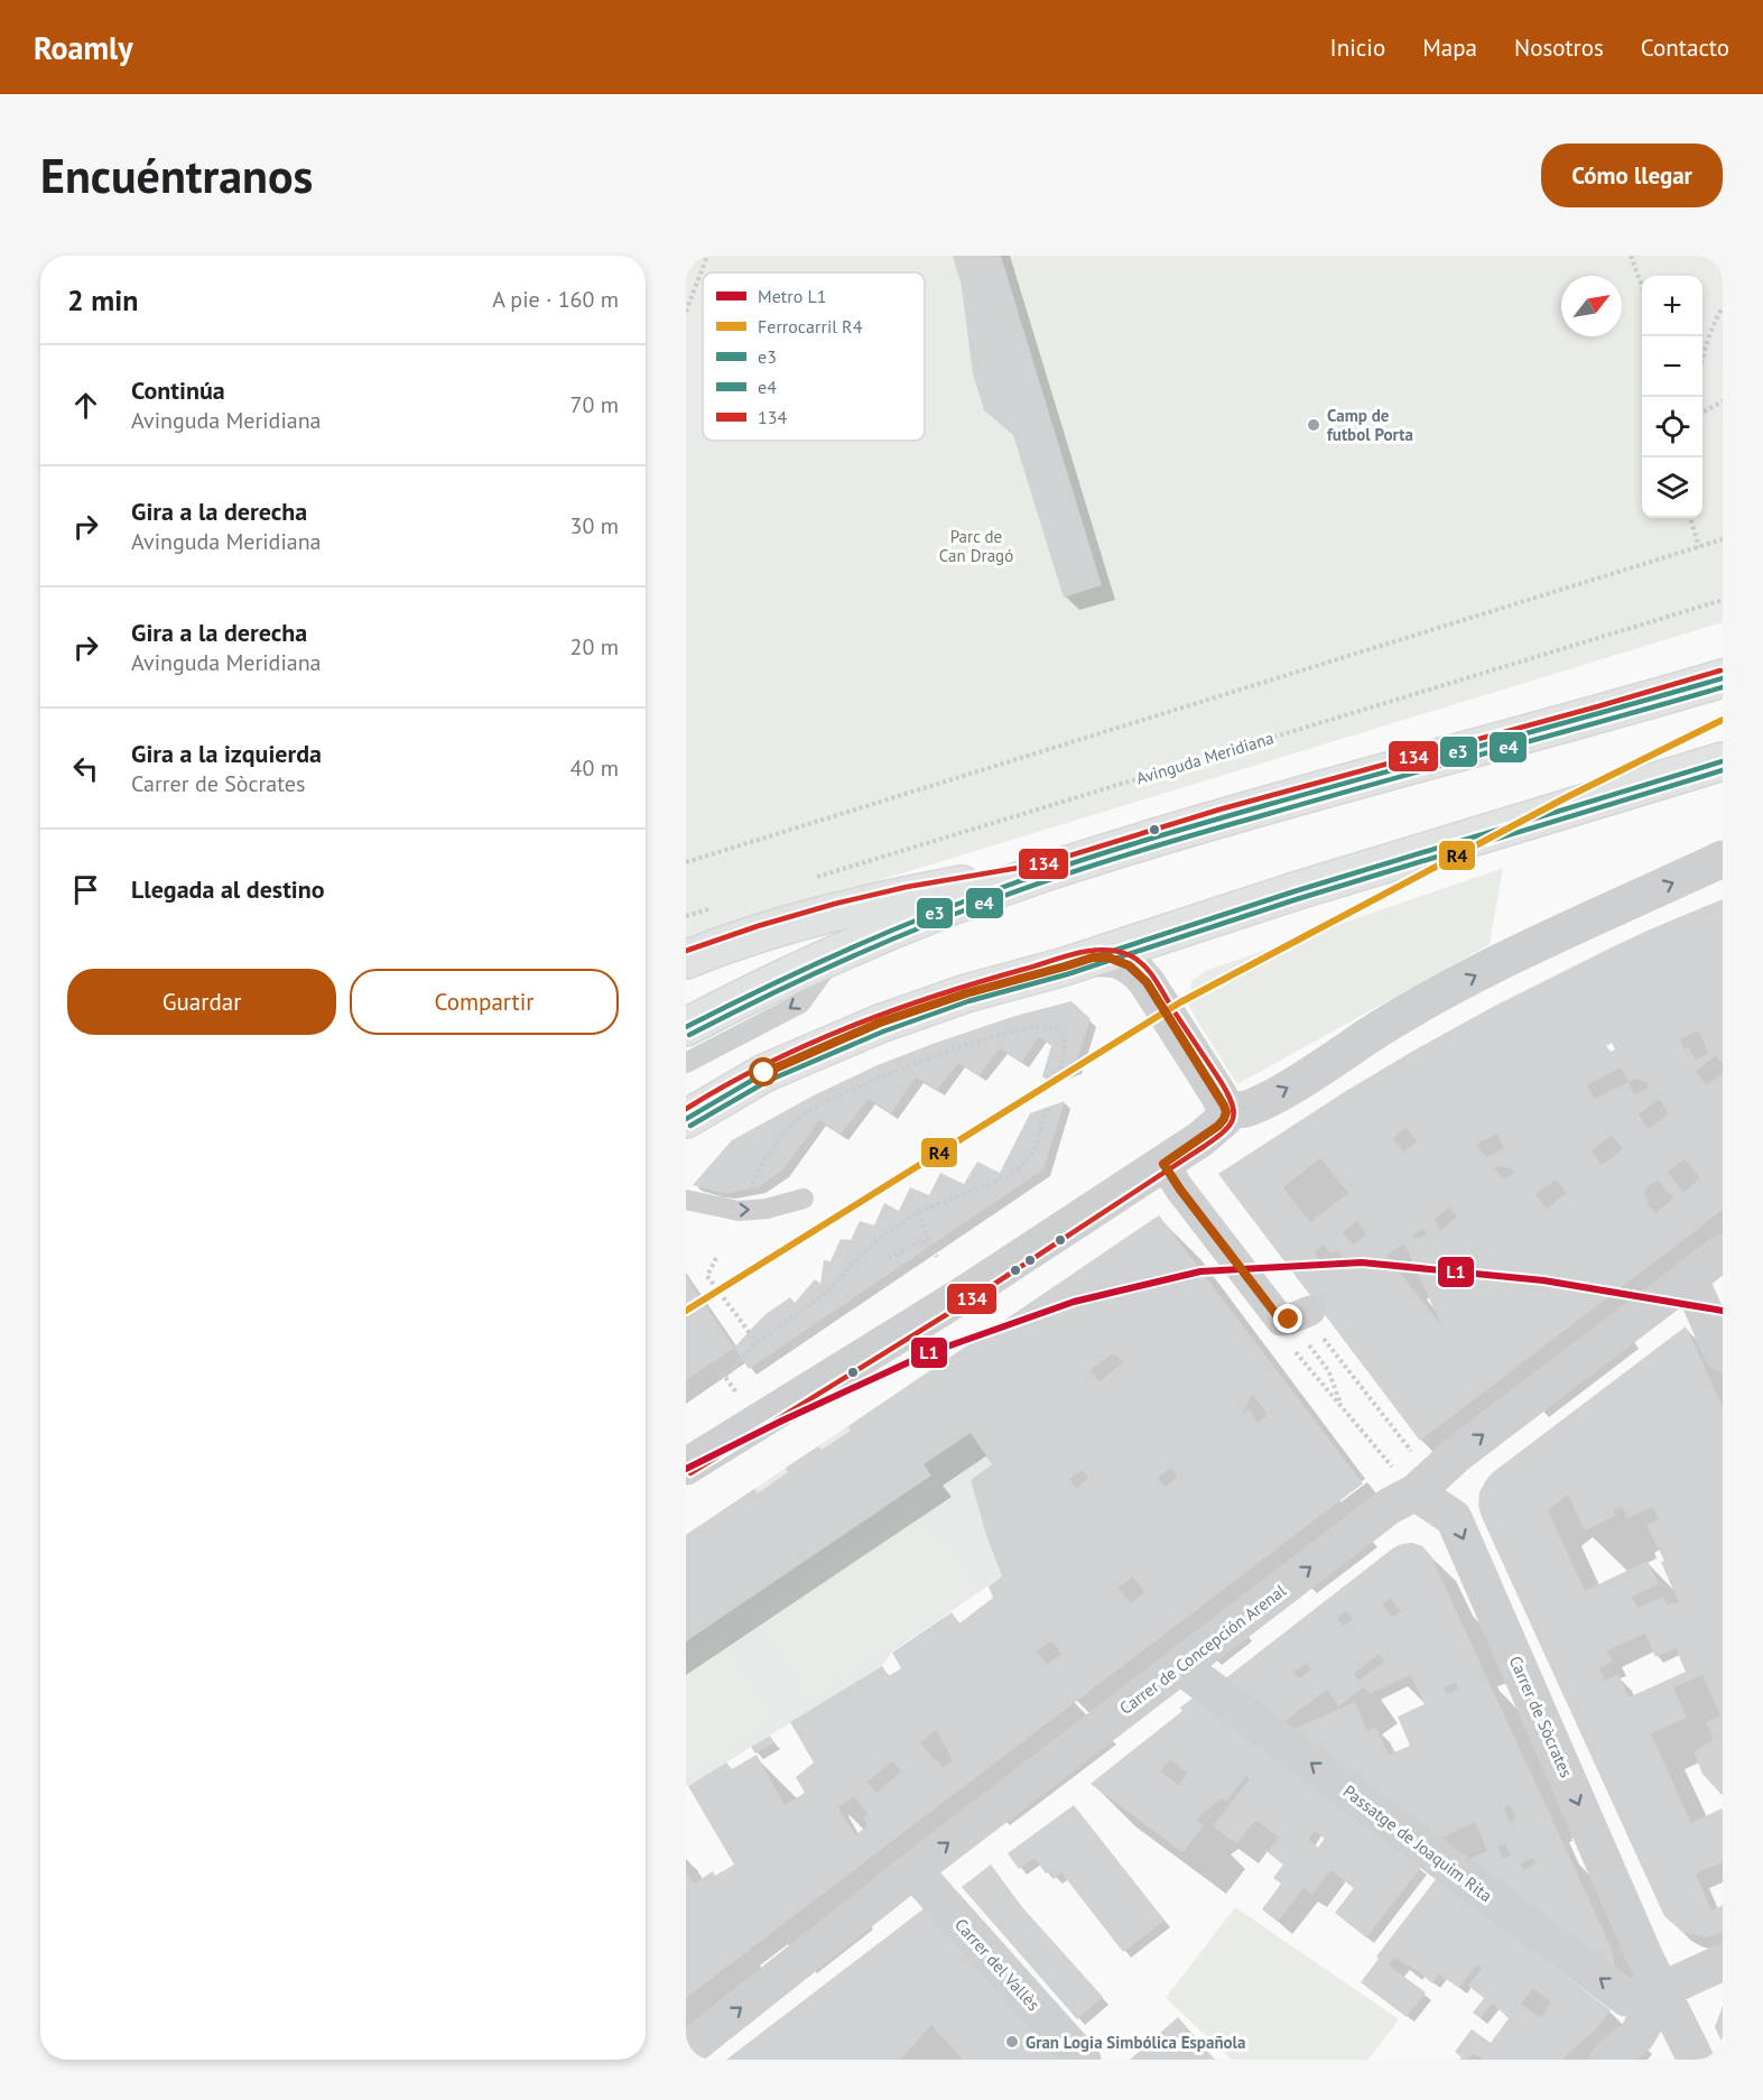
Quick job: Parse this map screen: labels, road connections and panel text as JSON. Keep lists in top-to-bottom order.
{
  "streets": {
    "street": [
      "Carrer de Concepción Arenal",
      "Carrer de Sòcrates",
      "Passatge de Joaquim Rita",
      "Carrer del Vallès"
    ],
    "path": ["Avinguda Meridiana"]
  },
  "crossings": [
    ["Carrer de Concepción Arenal", "Carrer de Sòcrates"],
    ["Carrer de Concepción Arenal", "Passatge de Joaquim Rita"],
    ["Carrer de Concepción Arenal", "Carrer del Vallès"],
    ["Carrer de Sòcrates", "Passatge de Joaquim Rita"]
  ],
  "one_way": ["Carrer de Concepción Arenal", "Carrer de Sòcrates", "Passatge de Joaquim Rita"],
  "parks": ["Parc de Can Dragó"],
  "places": ["Camp de futbol Porta", "Gran Logia Simbólica Española"],
  "lines": [
    "transit line 134",
    "transit line e3",
    "transit line e4",
    "rail line R4",
    "metro line L1"
  ],
  "legend": [
    "Metro L1",
    "Ferrocarril R4",
    "e3",
    "e4",
    "134"
  ],
  "north": "top right",
  "page": {
    "header": "Roamly",
    "nav": [
      "Inicio",
      "Mapa",
      "Nosotros",
      "Contacto"
    ],
    "buttons": [
      "Cómo llegar",
      ["Guardar", "Compartir"]
    ],
    "title": "Encuéntranos",
    "heading": ["2 min", "A pie · 160 m"],
    "map_buttons": ["+", "−"],
    "list": [
      ["Continúa", "Avinguda Meridiana", "70 m"],
      ["Gira a la derecha", "Avinguda Meridiana", "30 m"],
      ["Gira a la derecha", "Avinguda Meridiana", "20 m"],
      ["Gira a la izquierda", "Carrer de Sòcrates", "40 m"],
      "Llegada al destino"
    ]
  }
}
